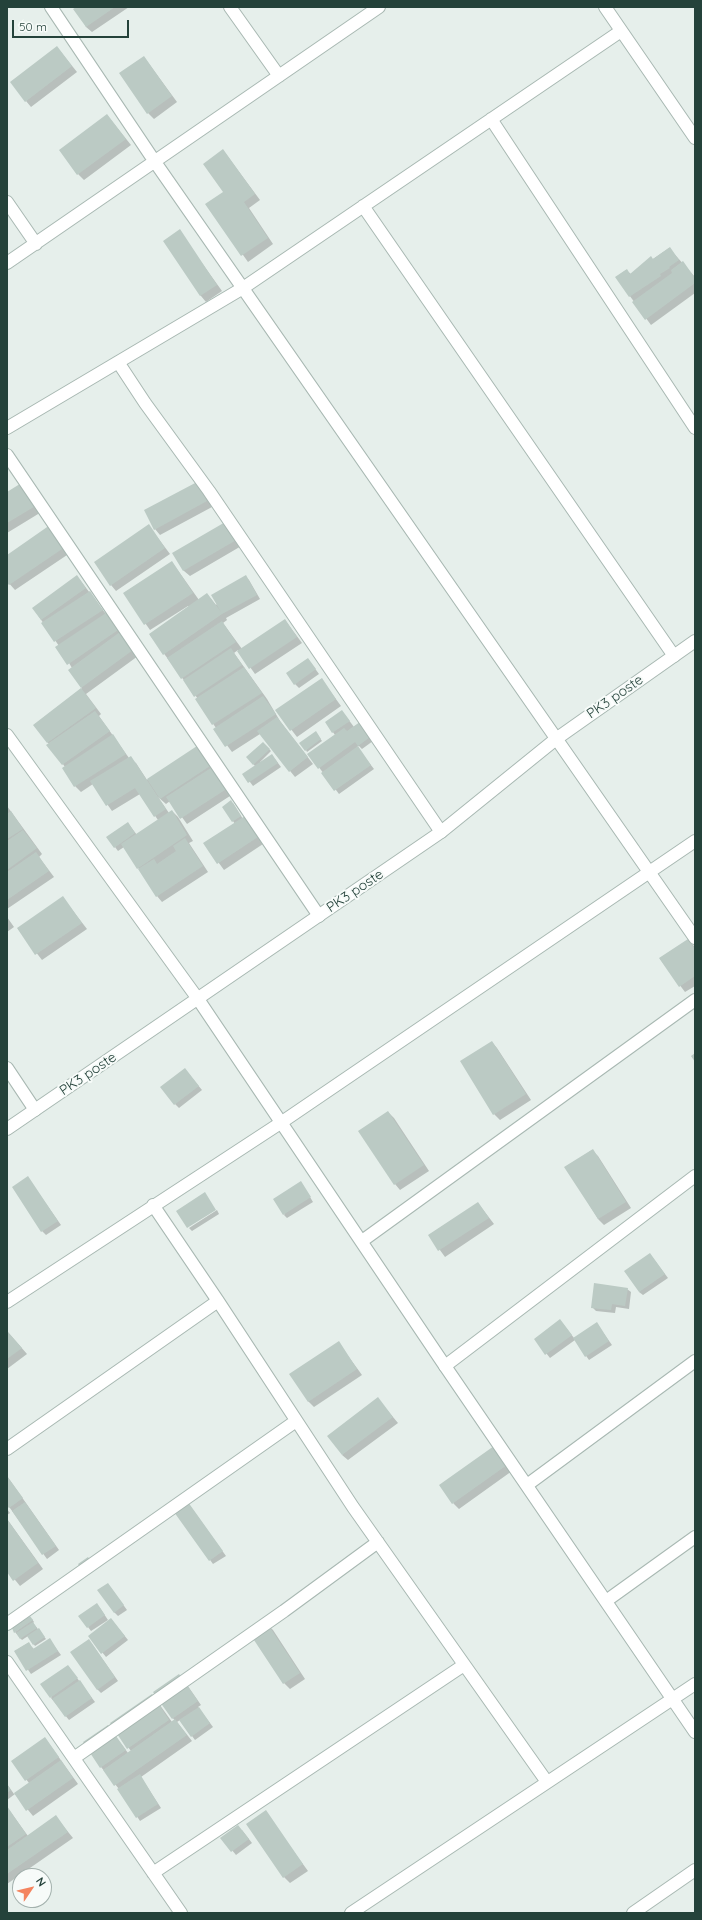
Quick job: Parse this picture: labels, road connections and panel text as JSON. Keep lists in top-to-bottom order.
{
  "streets": {
    "street": ["PK3 poste"]
  },
  "scale_bar": "50 m",
  "north": "top right"
}
